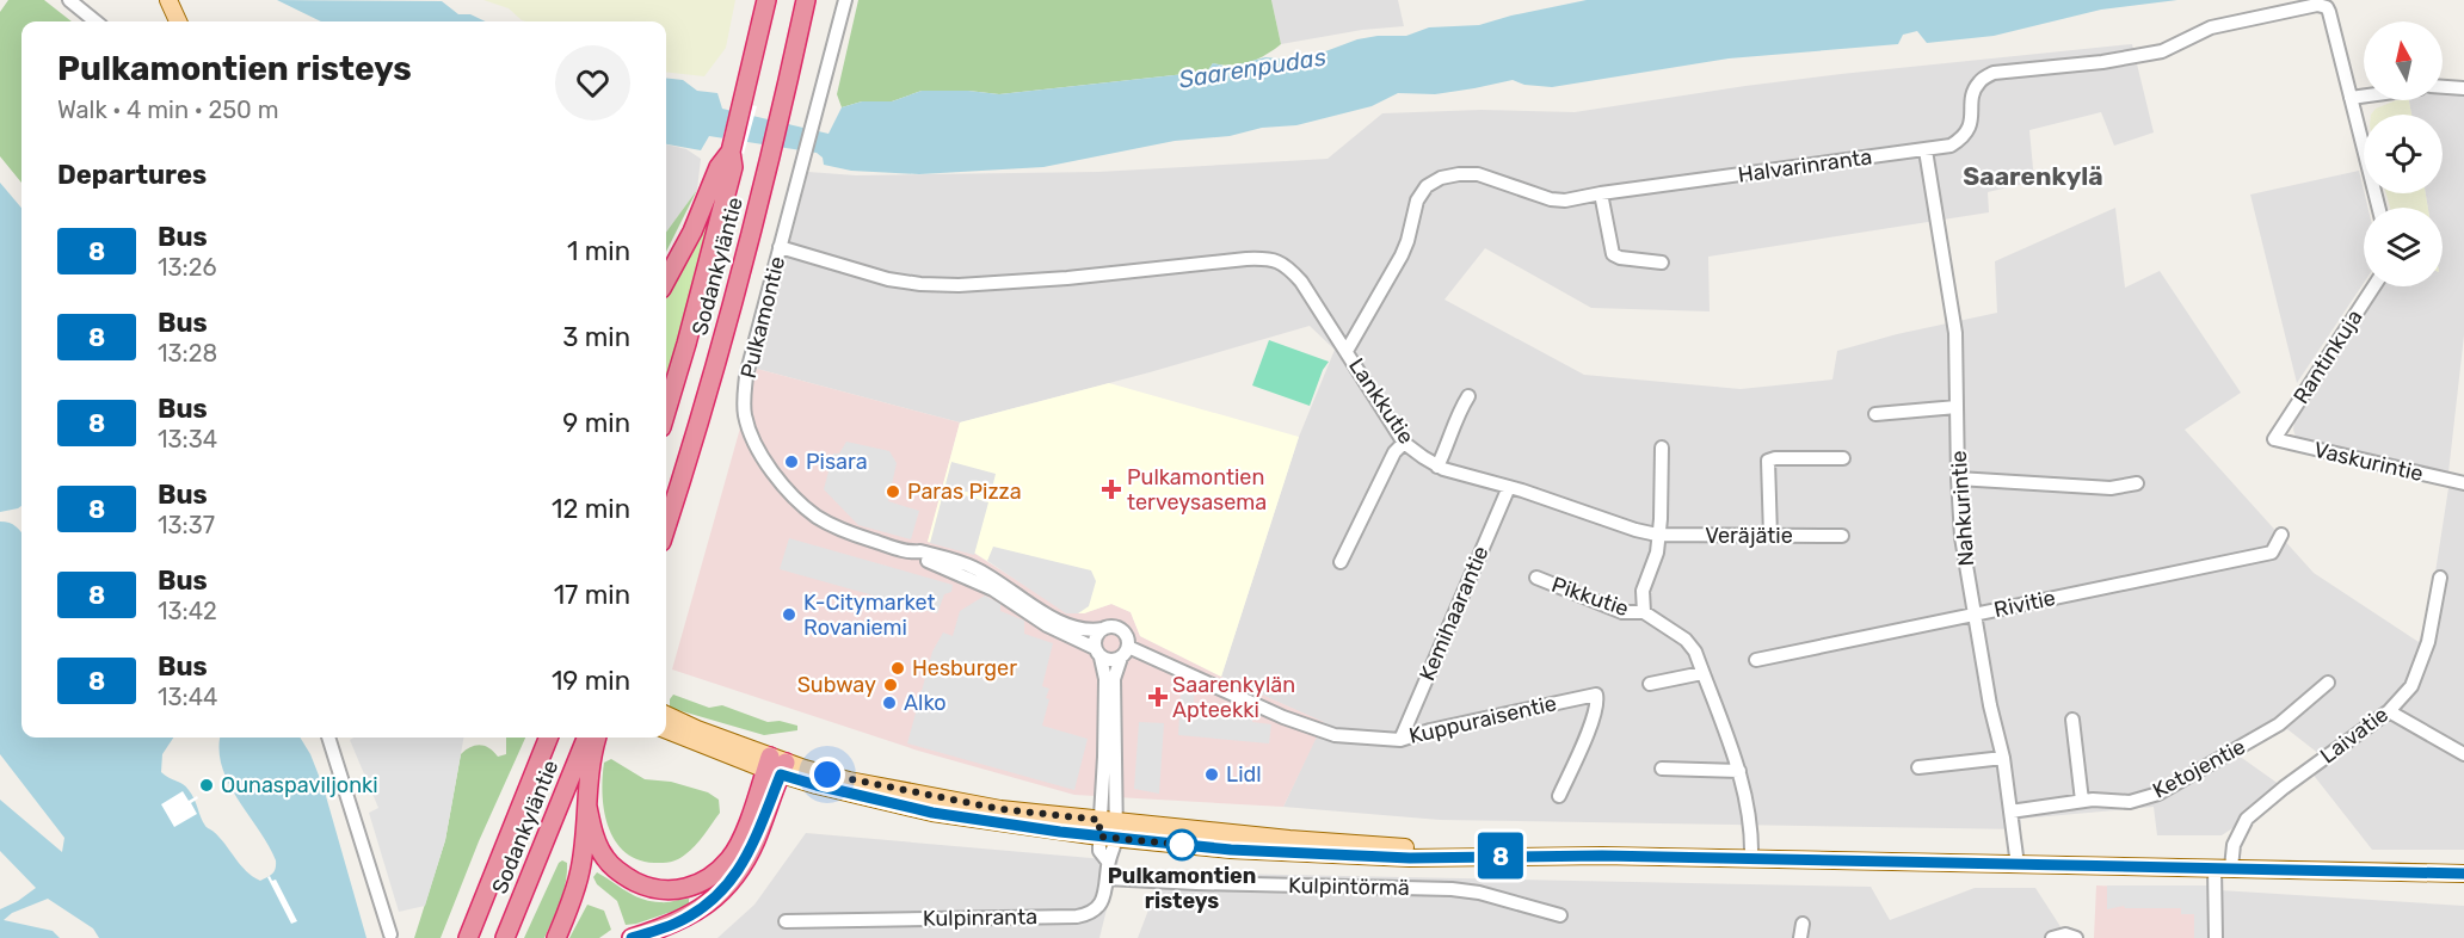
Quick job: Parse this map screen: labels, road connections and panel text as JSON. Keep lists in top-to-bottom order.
{
  "streets": {
    "highway": ["Sodankyläntie"],
    "street": [
      "Halvarinranta",
      "Pulkamontie",
      "Rantinkuja",
      "Lankkutie",
      "Vaskurintie",
      "Nahkurintie",
      "Veräjätie",
      "Pikkutie",
      "Rivitie",
      "Kemihaarantie",
      "Kuppuraisentie",
      "Laivatie",
      "Ketojentie",
      "Kulpintörmä",
      "Kulpinranta"
    ]
  },
  "crossings": [
    ["Halvarinranta", "Lankkutie"],
    ["Halvarinranta", "Nahkurintie"],
    ["Pulkamontie", "Lankkutie"],
    ["Pulkamontie", "Kuppuraisentie"],
    ["Rantinkuja", "Vaskurintie"],
    ["Lankkutie", "Veräjätie"],
    ["Lankkutie", "Kemihaarantie"],
    ["Nahkurintie", "Rivitie"],
    ["Nahkurintie", "Ketojentie"],
    ["Kemihaarantie", "Kuppuraisentie"],
    ["Kulpintörmä", "Kulpinranta"]
  ],
  "districts": ["Saarenkylä"],
  "water": ["Saarenpudas"],
  "places": {
    "other": [
      "Pisara",
      "Paras Pizza",
      "K-Citymarket Rovaniemi",
      "Hesburger",
      "Subway",
      "Alko",
      "Lidl",
      "Ounaspaviljonki",
      "Pulkamontien risteys"
    ],
    "health": ["Pulkamontien terveysasema", "Saarenkylän Apteekki"]
  },
  "lines": ["bus line 8"],
  "north": "top",
  "page": {
    "on_map": "8",
    "heading": [
      ["Pulkamontien risteys", "Walk · 4 min · 250 m"],
      "Departures"
    ],
    "list": [
      {
        "mark": "8",
        "name": "Bus",
        "note": "13:26",
        "value": "1 min"
      },
      {
        "mark": "8",
        "name": "Bus",
        "note": "13:28",
        "value": "3 min"
      },
      {
        "mark": "8",
        "name": "Bus",
        "note": "13:34",
        "value": "9 min"
      },
      {
        "mark": "8",
        "name": "Bus",
        "note": "13:37",
        "value": "12 min"
      },
      {
        "mark": "8",
        "name": "Bus",
        "note": "13:42",
        "value": "17 min"
      },
      {
        "mark": "8",
        "name": "Bus",
        "note": "13:44",
        "value": "19 min"
      }
    ]
  }
}
